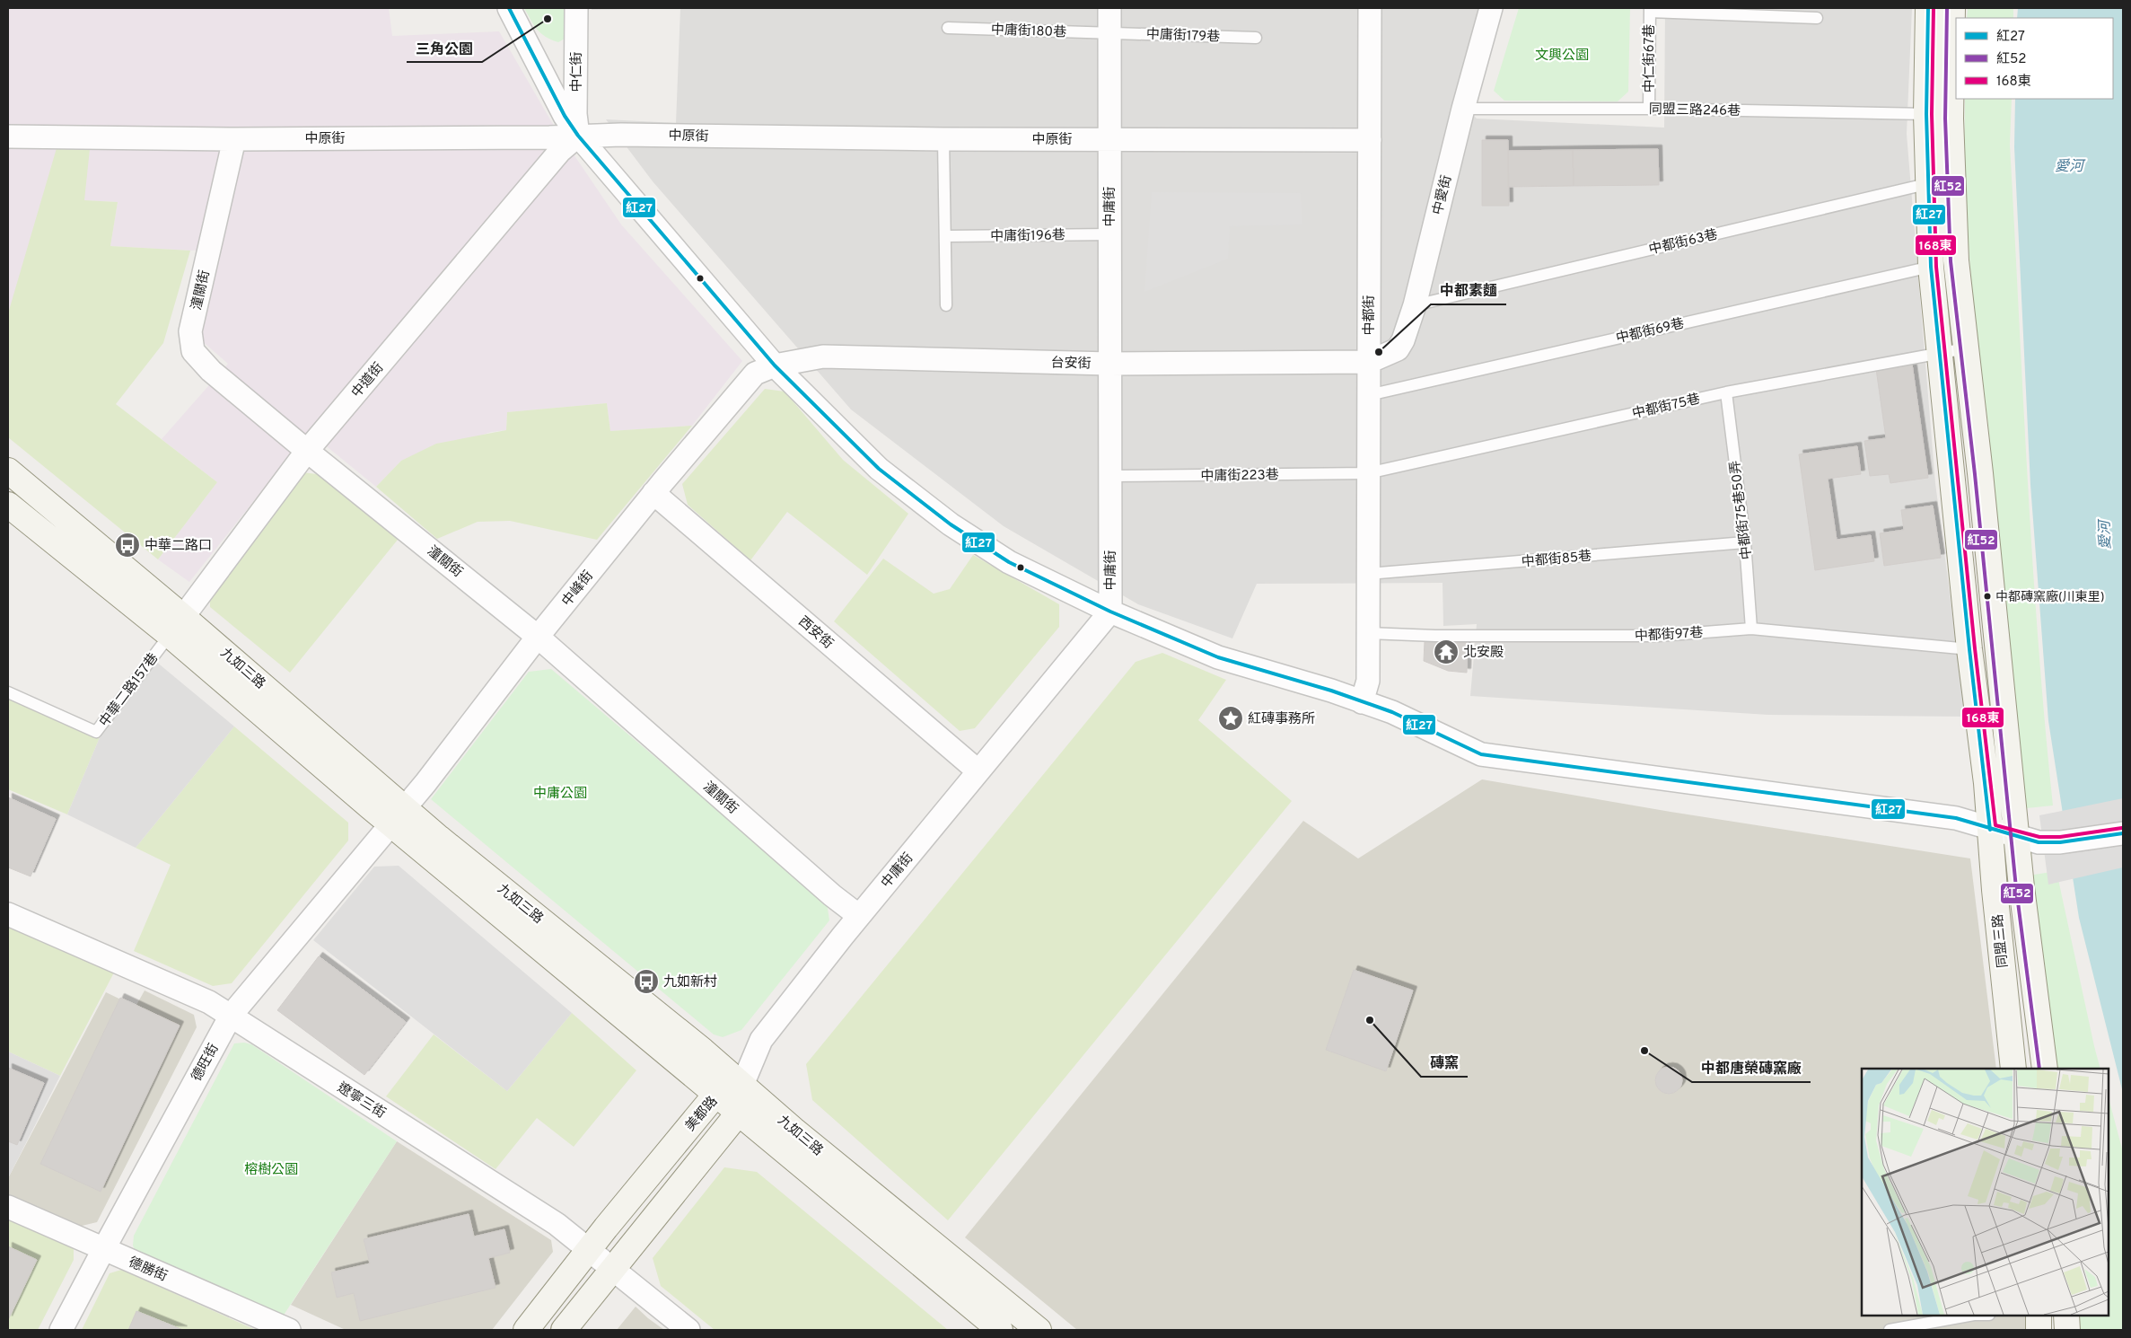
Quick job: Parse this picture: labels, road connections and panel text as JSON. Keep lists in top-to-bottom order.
{
  "streets": {
    "street": [
      "中仁街",
      "中原街",
      "中愛街",
      "中庸街",
      "潼關街",
      "中都街",
      "台安街",
      "中道街",
      "中峰街",
      "西安街",
      "九如三路",
      "同盟三路",
      "德旺街",
      "遼寧三街",
      "美都路",
      "德勝街"
    ],
    "lane": [
      "中庸街180巷",
      "中庸街179巷",
      "中仁街67巷",
      "同盟三路246巷",
      "中庸街196巷",
      "中都街63巷",
      "中都街69巷",
      "中都街75巷",
      "中庸街223巷",
      "中都街75巷50弄",
      "中都街85巷",
      "中都街97巷",
      "中華二路157巷"
    ]
  },
  "crossings": [
    ["中庸街180巷", "中庸街179巷"],
    ["中庸街180巷", "中庸街"],
    ["中庸街179巷", "中庸街"],
    ["中仁街67巷", "同盟三路246巷"],
    ["中仁街", "中原街"],
    ["中仁街", "中道街"],
    ["同盟三路246巷", "中愛街"],
    ["同盟三路246巷", "同盟三路"],
    ["中原街", "中庸街"],
    ["中原街", "潼關街"],
    ["中原街", "中都街"],
    ["中原街", "中道街"],
    ["中愛街", "中都街63巷"],
    ["中愛街", "中都街"],
    ["中愛街", "台安街"],
    ["中庸街", "中庸街196巷"],
    ["中庸街", "潼關街"],
    ["中庸街", "台安街"],
    ["中庸街", "中庸街223巷"],
    ["中庸街", "西安街"],
    ["中庸街", "九如三路"],
    ["中庸街", "美都路"],
    ["中都街63巷", "同盟三路"],
    ["潼關街", "中道街"],
    ["潼關街", "中峰街"],
    ["中都街", "中都街69巷"],
    ["中都街", "台安街"],
    ["中都街", "中都街75巷"],
    ["中都街", "中庸街223巷"],
    ["中都街", "中都街85巷"],
    ["中都街", "中都街97巷"],
    ["中都街69巷", "同盟三路"],
    ["台安街", "中峰街"],
    ["中道街", "九如三路"],
    ["中道街", "中華二路157巷"],
    ["中都街75巷", "中庸街223巷"],
    ["中都街75巷", "中都街75巷50弄"],
    ["中都街75巷", "同盟三路"],
    ["中都街75巷50弄", "中都街85巷"],
    ["中都街75巷50弄", "中都街97巷"],
    ["中峰街", "西安街"],
    ["中峰街", "九如三路"],
    ["中峰街", "德旺街"],
    ["中都街97巷", "同盟三路"],
    ["九如三路", "中華二路157巷"],
    ["九如三路", "德旺街"],
    ["九如三路", "美都路"],
    ["德旺街", "遼寧三街"],
    ["德旺街", "德勝街"],
    ["遼寧三街", "美都路"]
  ],
  "water": ["愛河"],
  "parks": ["文興公園", "中庸公園", "榕樹公園"],
  "places": {
    "other": [
      "三角公園",
      "中都素麵",
      "中都磚窯廠(川東里)",
      "磚窯",
      "中都唐榮磚窯廠"
    ],
    "bus stop": ["中華二路口", "九如新村"],
    "temple": ["北安殿"],
    "place": ["紅磚事務所"]
  },
  "lines": ["transit line 紅27", "transit line 紅52", "transit line 168東"],
  "legend": ["紅27", "紅52", "168東"]
}
